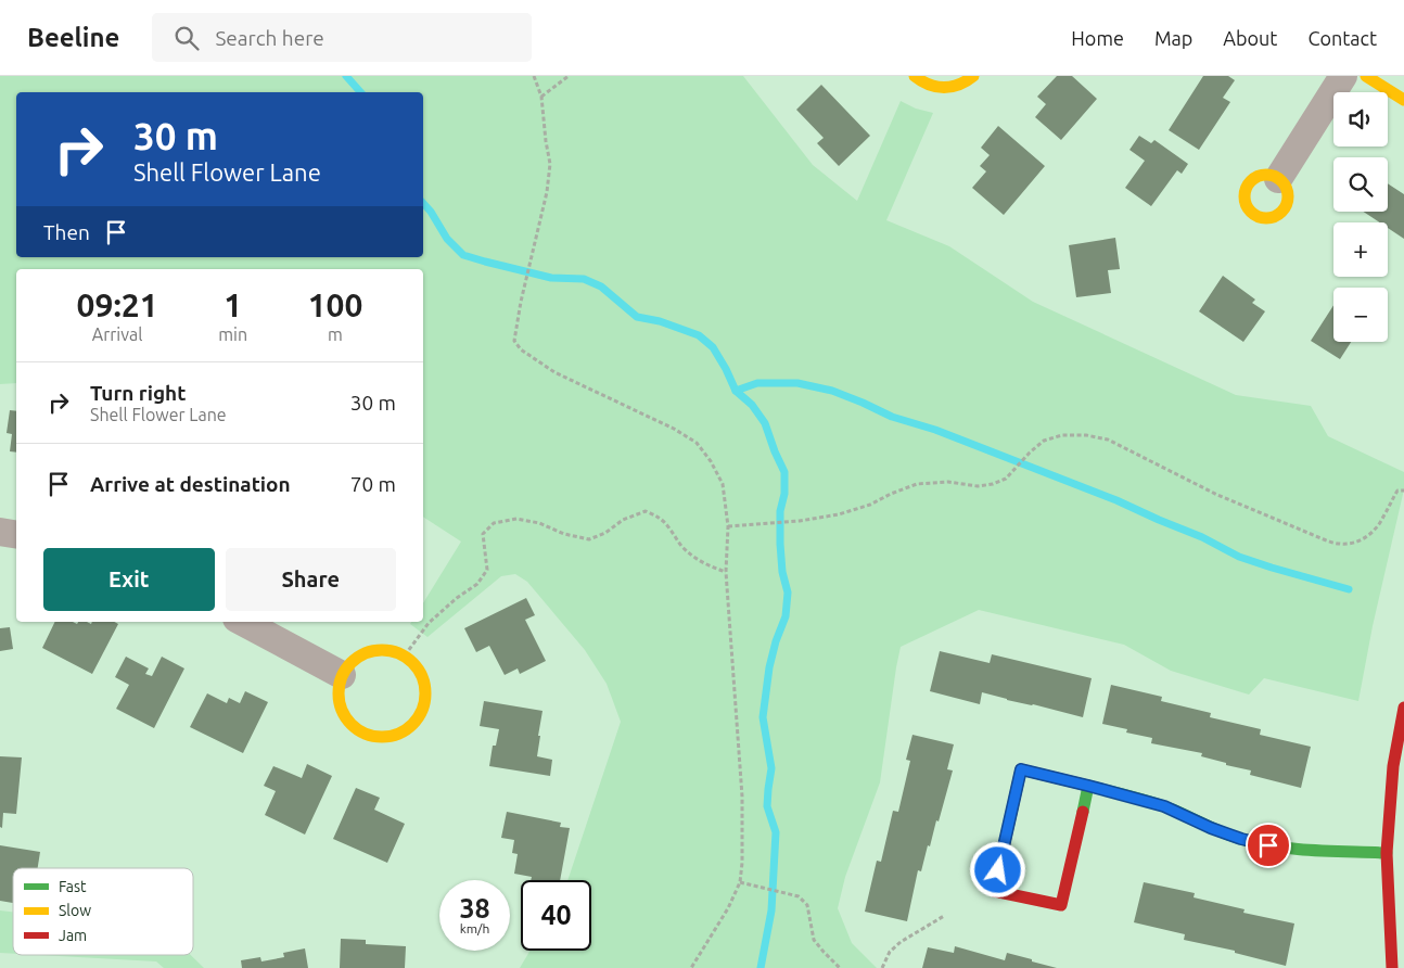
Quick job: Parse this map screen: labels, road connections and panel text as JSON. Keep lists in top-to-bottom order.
{
  "legend": ["Fast", "Slow", "Jam"],
  "page": {
    "header": "Beeline",
    "search": "Search here",
    "nav": [
      "Home",
      "Map",
      "About",
      "Contact"
    ],
    "map_buttons": ["+", "−"],
    "turn": ["30 m", "Shell Flower Lane"],
    "then": "Then",
    "eta": [
      "09:21",
      "Arrival",
      "1",
      "min",
      "100",
      "m"
    ],
    "list": [
      {
        "name": "Turn right",
        "note": "Shell Flower Lane",
        "value": "30 m"
      },
      {
        "name": "Arrive at destination",
        "value": "70 m"
      }
    ],
    "buttons": ["Exit", "Share"],
    "speed": "38 km/h",
    "limit": "40"
  }
}
